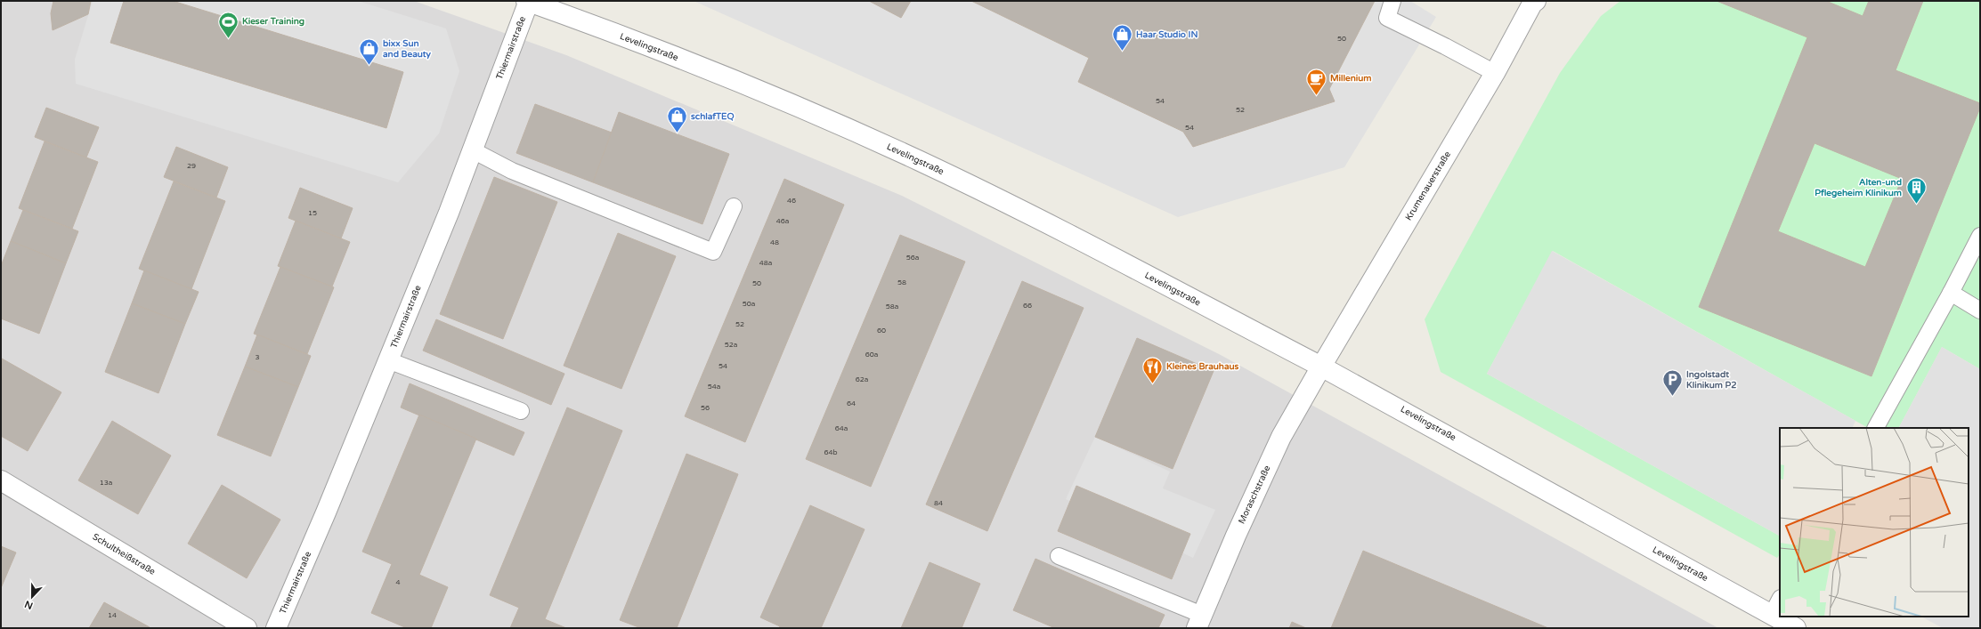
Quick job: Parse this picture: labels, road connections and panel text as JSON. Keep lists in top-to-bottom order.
{
  "streets": {
    "street": [
      "Levelingstraße",
      "Thiermairstraße",
      "Krumenauerstraße",
      "Moraschstraße",
      "Schultheißstraße"
    ]
  },
  "crossings": [
    ["Levelingstraße", "Thiermairstraße"],
    ["Levelingstraße", "Krumenauerstraße"],
    ["Levelingstraße", "Moraschstraße"],
    ["Krumenauerstraße", "Moraschstraße"]
  ],
  "places": {
    "sports": ["Kieser Training"],
    "shop": ["Haar Studio IN", "bixx Sun and Beauty", "schlafTEQ"],
    "cafe": ["Millenium"],
    "building": ["Alten-und Pflegeheim Klinikum"],
    "restaurant": ["Kleines Brauhaus"],
    "parking": ["Ingolstadt Klinikum P2"]
  },
  "house_numbers": [
    "50",
    "54",
    "52",
    "54",
    "29",
    "46",
    "15",
    "46a",
    "48",
    "56a",
    "48a",
    "58",
    "50",
    "50a",
    "66",
    "58a",
    "52",
    "60",
    "52a",
    "60a",
    "3",
    "54",
    "62a",
    "54a",
    "64",
    "56",
    "64a",
    "64b",
    "13a",
    "84",
    "4",
    "14"
  ],
  "north": "bottom"
}
